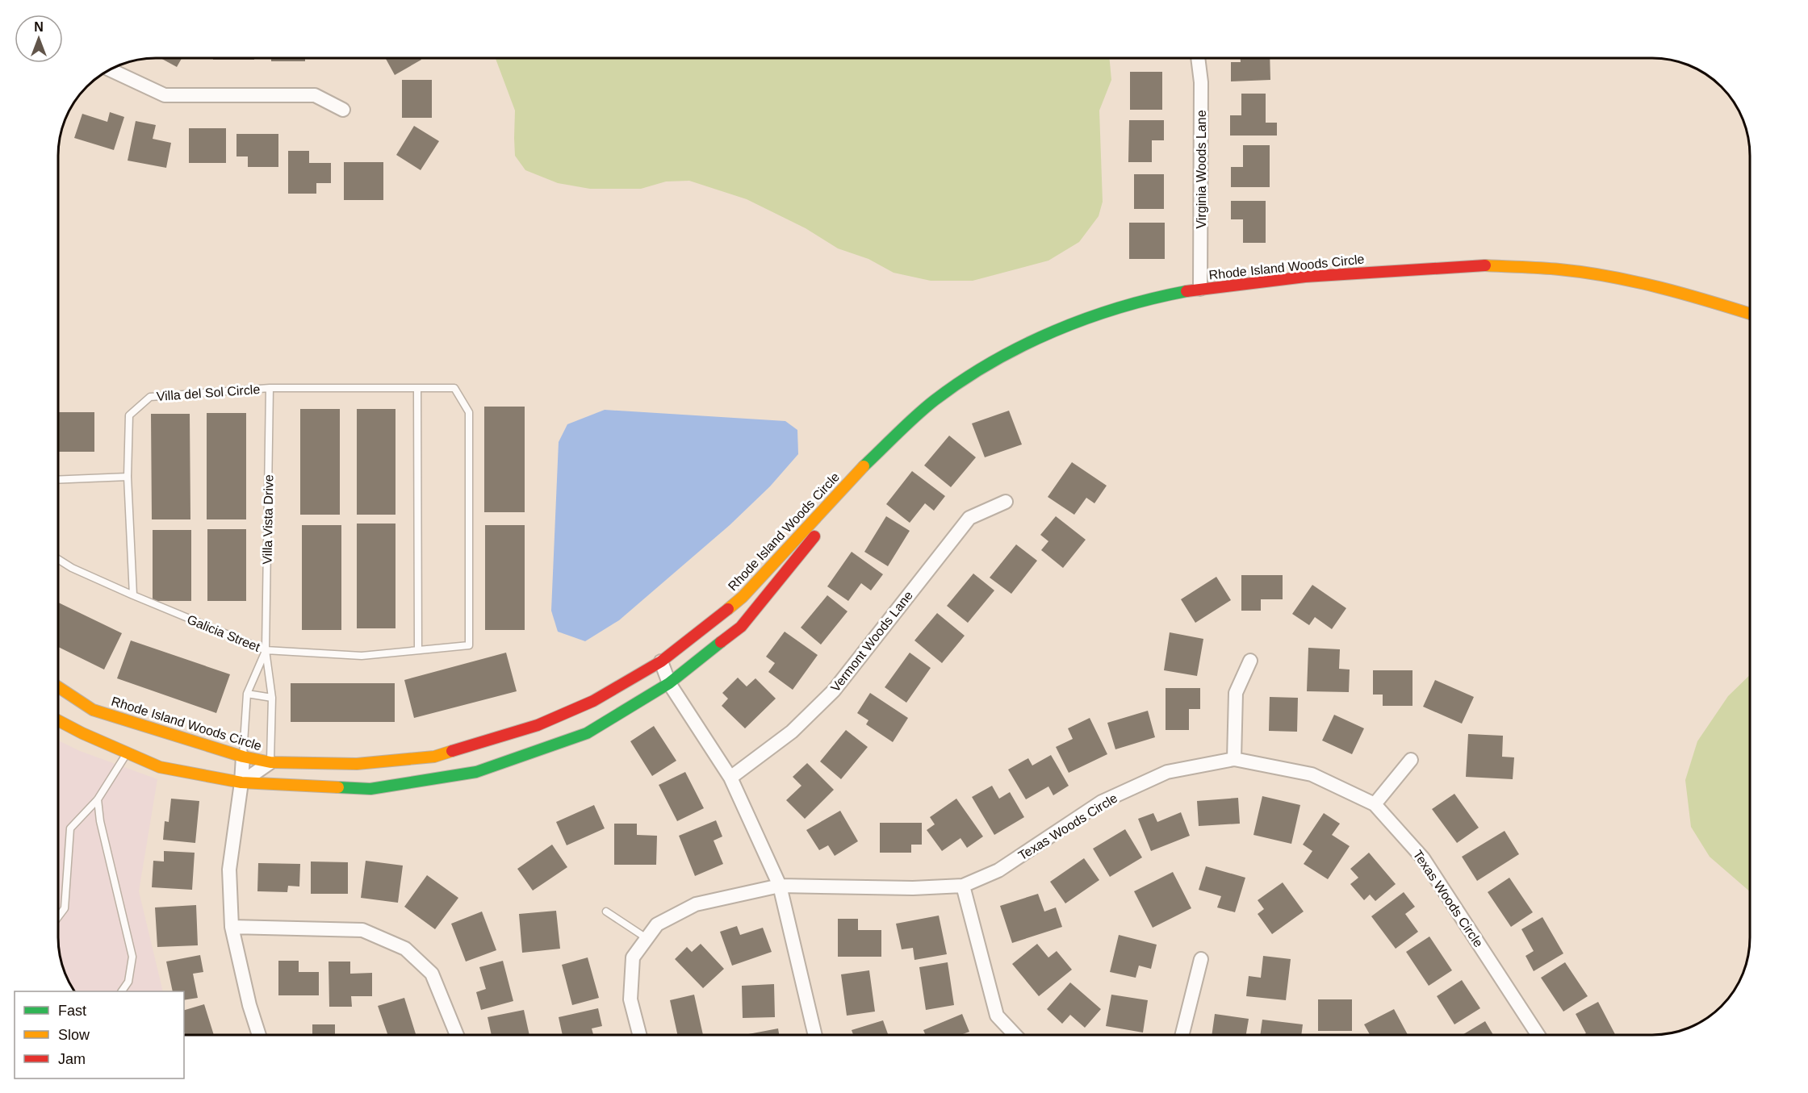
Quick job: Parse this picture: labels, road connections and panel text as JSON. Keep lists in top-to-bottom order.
{
  "streets": {
    "street": [
      "Virginia Woods Lane",
      "Rhode Island Woods Circle",
      "Vermont Woods Lane",
      "Texas Woods Circle"
    ],
    "lane": ["Villa del Sol Circle", "Villa Vista Drive", "Galicia Street"]
  },
  "crossings": [
    ["Virginia Woods Lane", "Rhode Island Woods Circle"],
    ["Rhode Island Woods Circle", "Villa Vista Drive"],
    ["Villa del Sol Circle", "Villa Vista Drive"],
    ["Villa del Sol Circle", "Galicia Street"],
    ["Villa Vista Drive", "Galicia Street"]
  ],
  "legend": ["Fast", "Slow", "Jam"],
  "north": "top"
}
